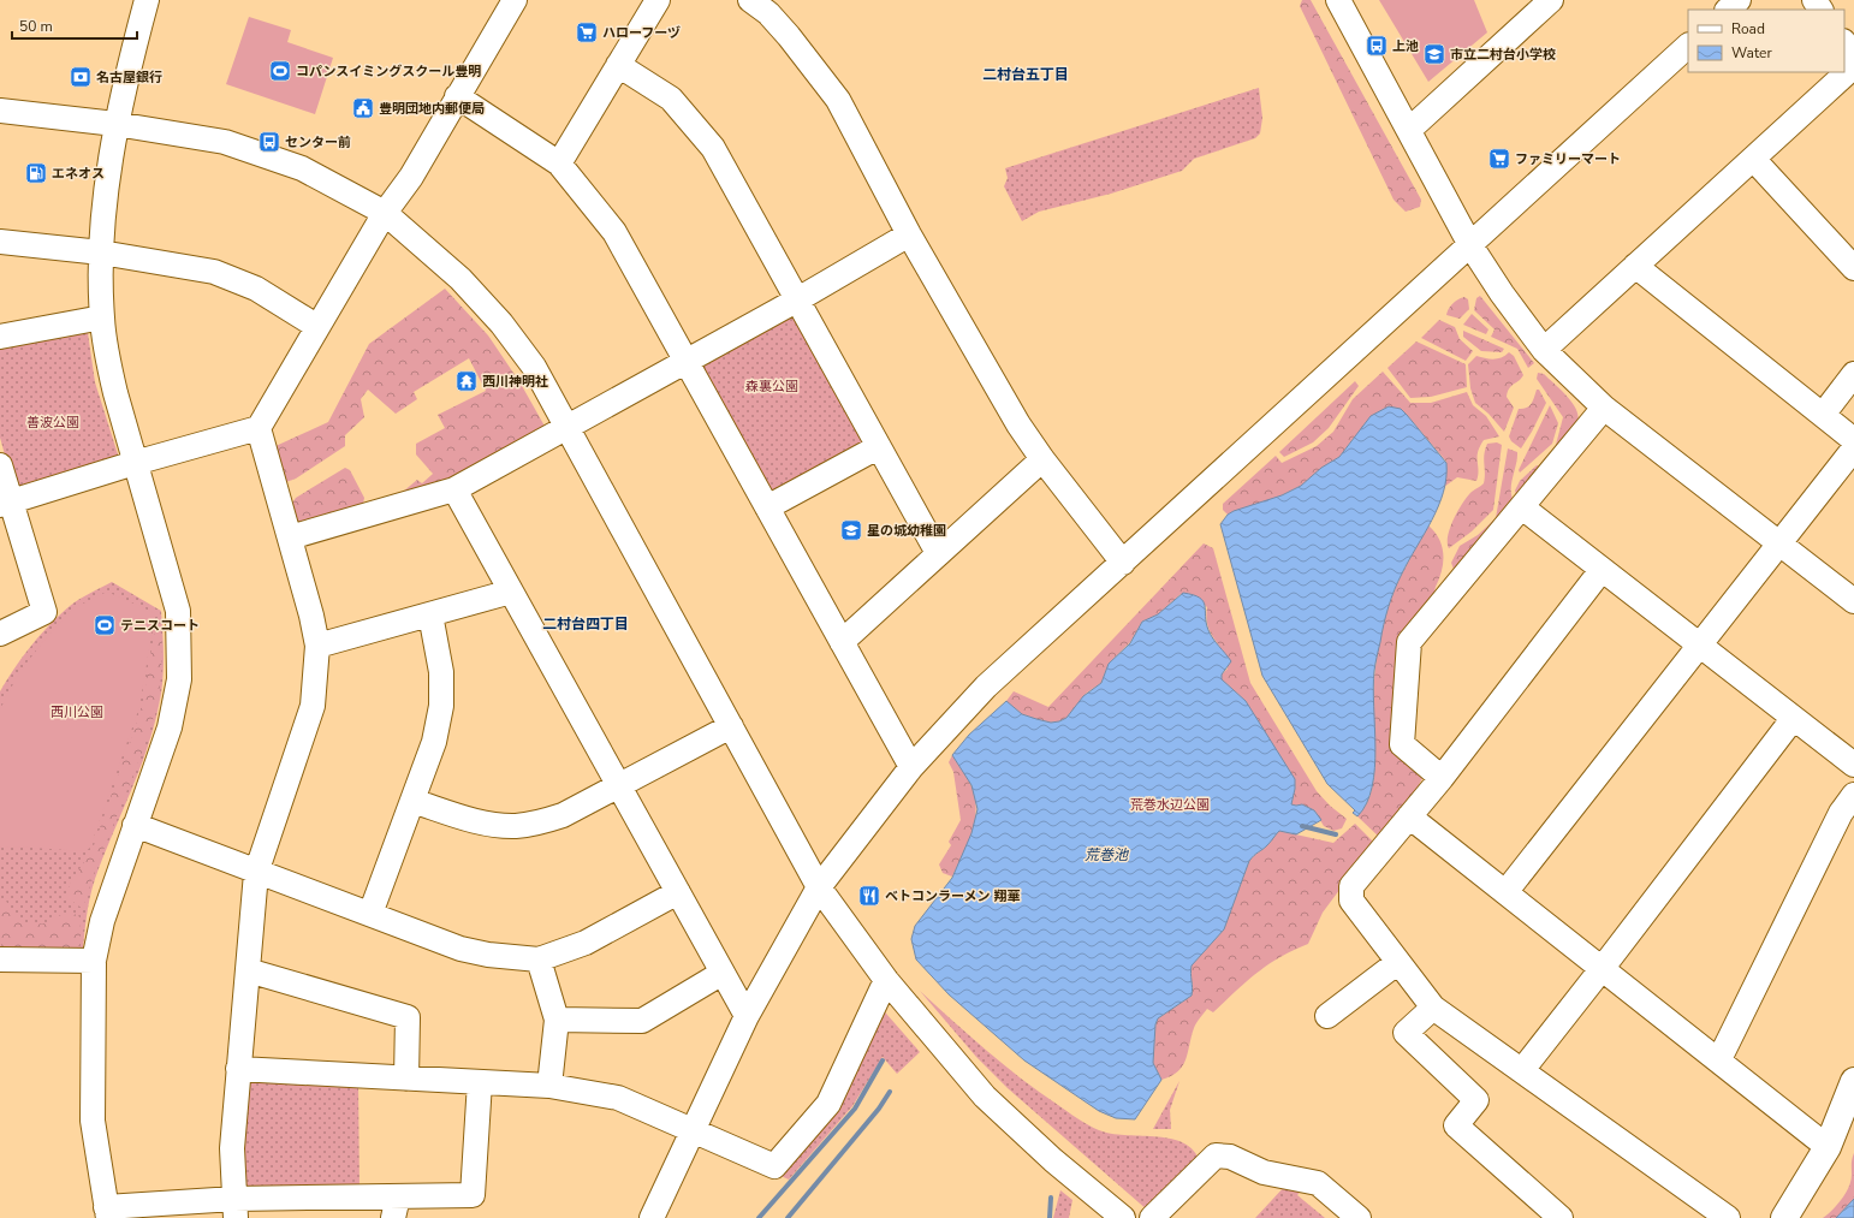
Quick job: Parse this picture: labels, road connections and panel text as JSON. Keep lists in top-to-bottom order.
{
  "districts": ["二村台五丁目", "二村台四丁目"],
  "water": ["荒巻池"],
  "parks": [
    "森裏公園",
    "善波公園",
    "西川公園",
    "荒巻水辺公園"
  ],
  "places": {
    "supermarket": ["ハローフーヅ", "ファミリーマート"],
    "bus stop": ["上池", "センター前"],
    "school or university": ["市立二村台小学校", "星の城幼稚園"],
    "sports": ["コパンスイミングスクール豊明", "テニスコート"],
    "bank": ["名古屋銀行"],
    "public building": ["豊明団地内郵便局"],
    "fuel station": ["エネオス"],
    "temple": ["西川神明社"],
    "restaurant": ["ベトコンラーメン 翔華"]
  },
  "legend": ["Road", "Water"],
  "scale_bar": "50 m"
}
